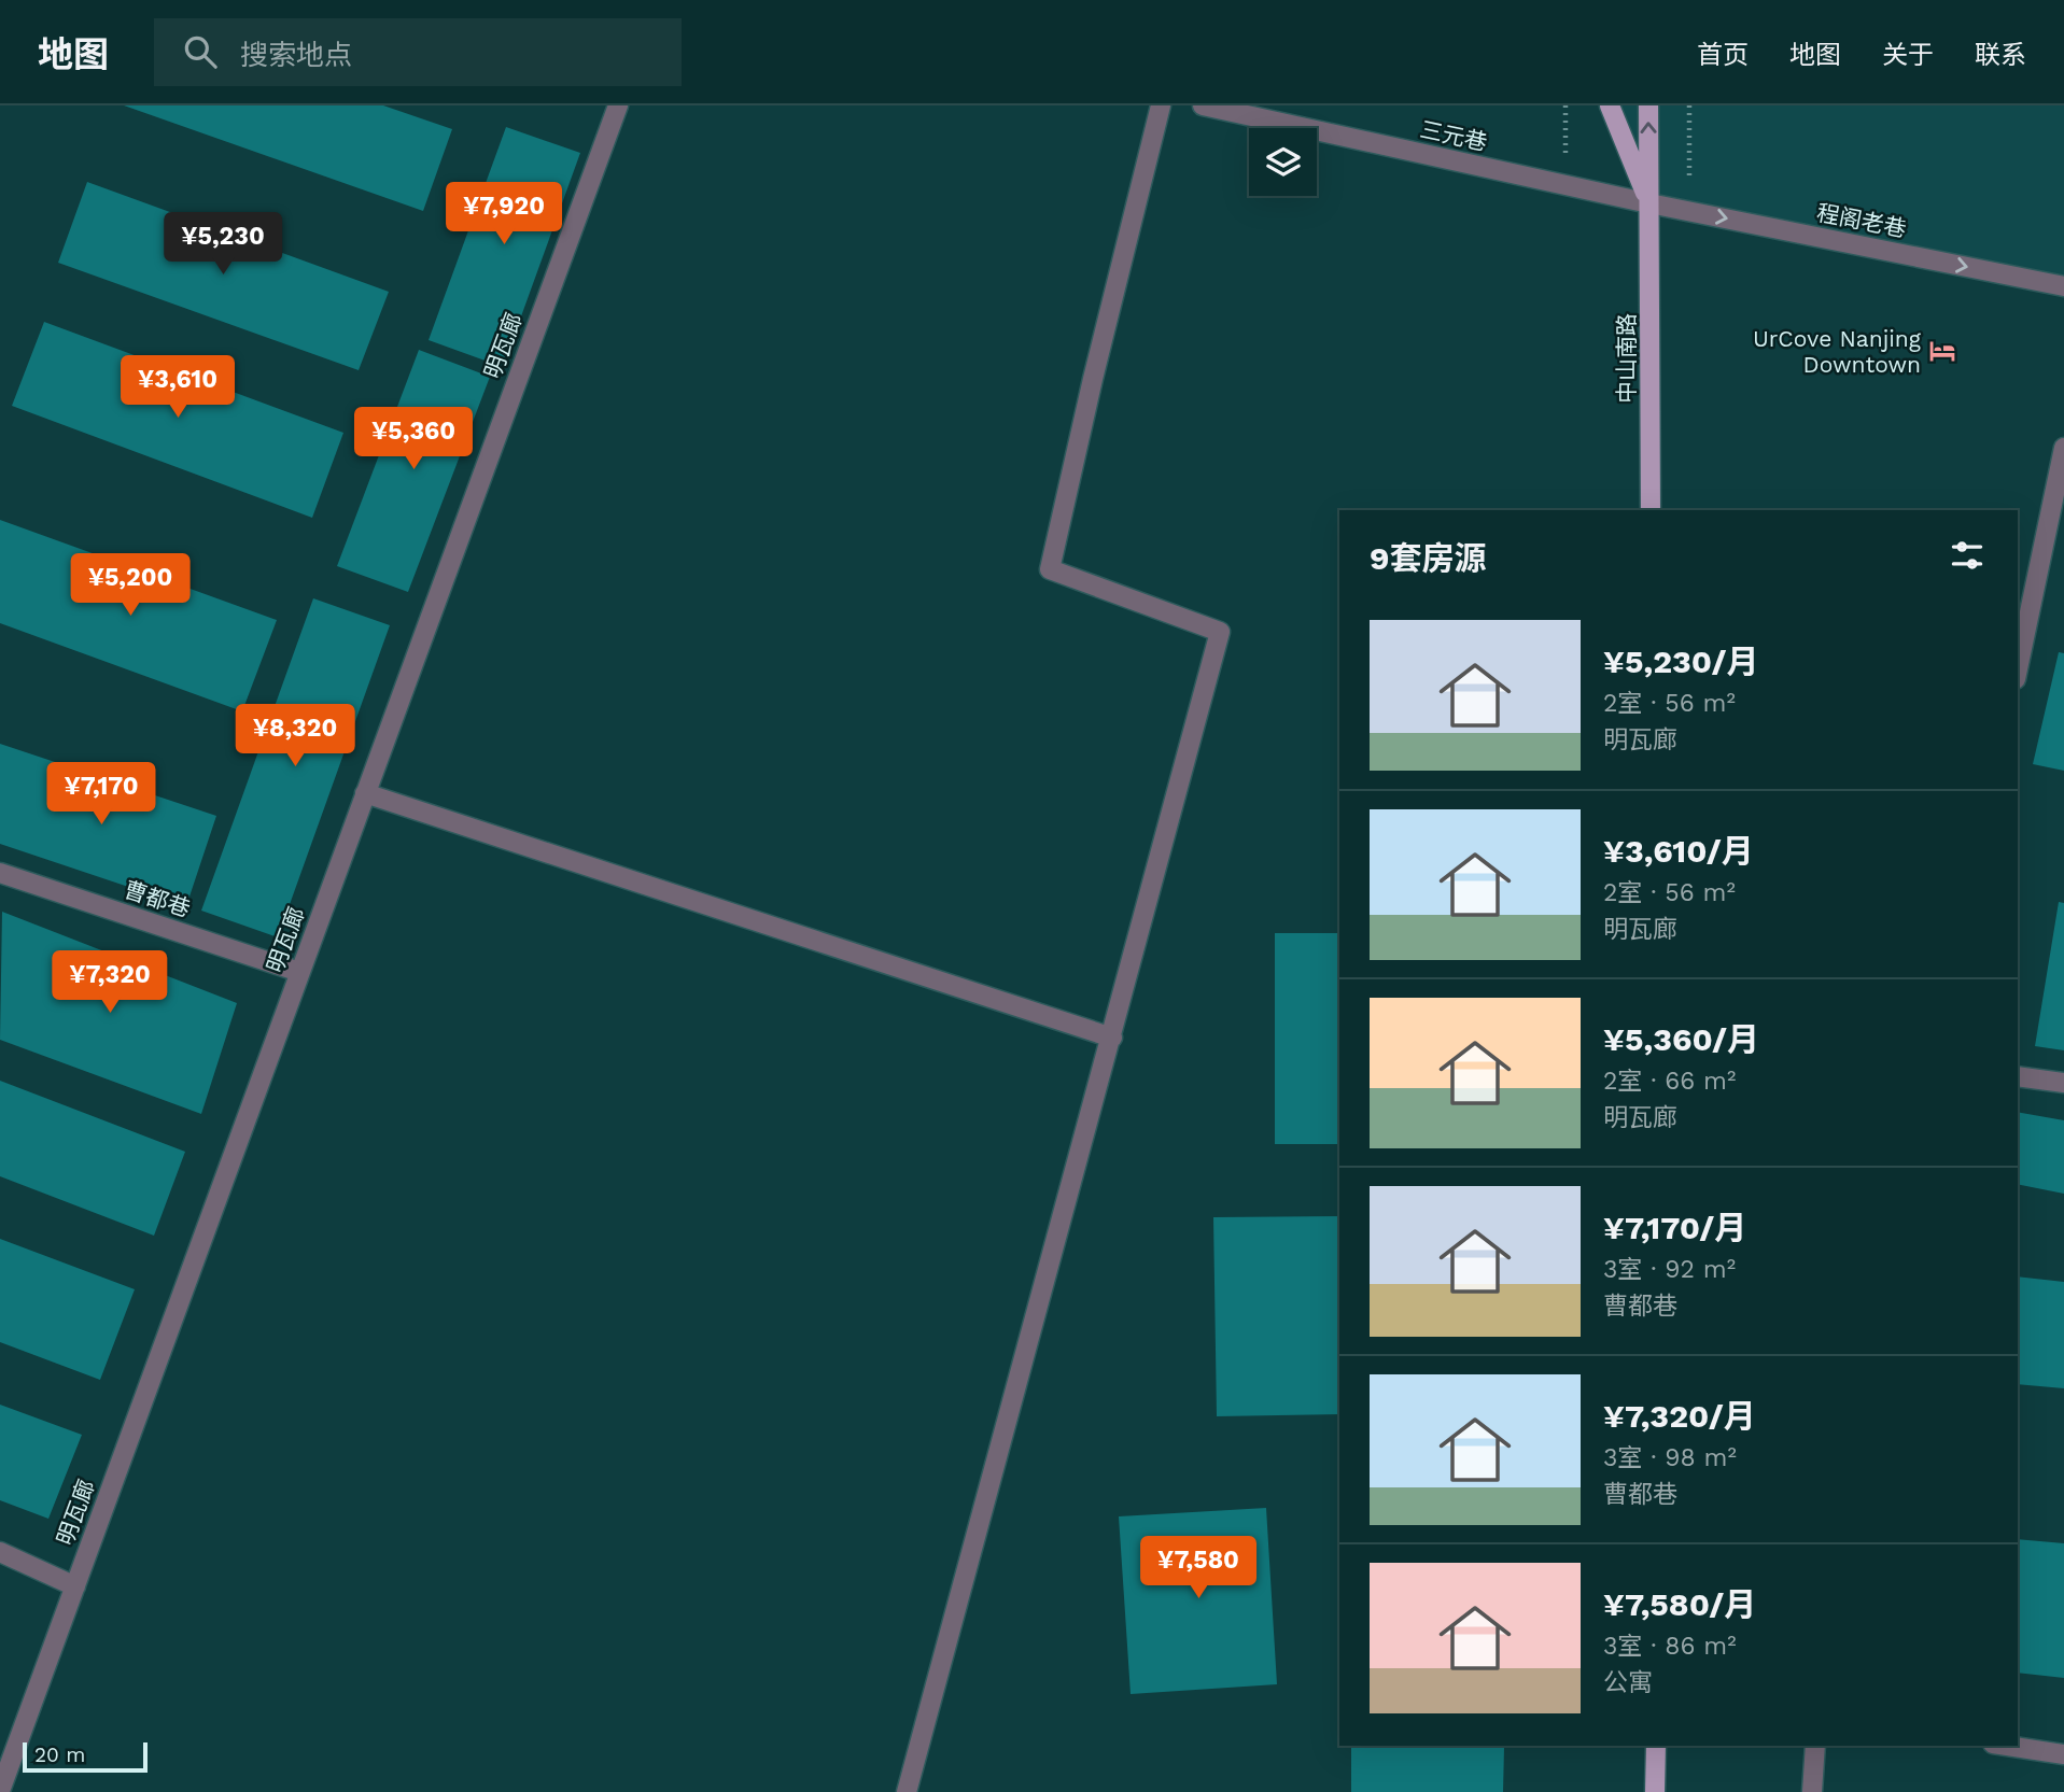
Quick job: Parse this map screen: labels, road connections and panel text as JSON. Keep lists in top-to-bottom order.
{
  "streets": {
    "main road": ["中山南路"],
    "street": [
      "三元巷",
      "程阁老巷",
      "明瓦廊",
      "曹都巷"
    ]
  },
  "crossings": [
    ["三元巷", "程阁老巷"],
    ["三元巷", "中山南路"],
    ["程阁老巷", "中山南路"],
    ["明瓦廊", "曹都巷"]
  ],
  "one_way": ["程阁老巷"],
  "places": {
    "hotel": ["UrCove Nanjing Downtown"]
  },
  "scale_bar": "20 m",
  "page": {
    "header": "地图",
    "search": "搜索地点",
    "nav": [
      "首页",
      "地图",
      "关于",
      "联系"
    ],
    "price": [
      "¥7,920",
      "¥5,230",
      "¥3,610",
      "¥5,360",
      "¥5,200",
      "¥8,320",
      "¥7,170",
      "¥7,320",
      "¥7,580"
    ],
    "heading": "9套房源",
    "list": [
      {
        "name": "¥5,230/月",
        "note": "2室 · 56 m² · 明瓦廊"
      },
      {
        "name": "¥3,610/月",
        "note": "2室 · 56 m² · 明瓦廊"
      },
      {
        "name": "¥5,360/月",
        "note": "2室 · 66 m² · 明瓦廊"
      },
      {
        "name": "¥7,170/月",
        "note": "3室 · 92 m² · 曹都巷"
      },
      {
        "name": "¥7,320/月",
        "note": "3室 · 98 m² · 曹都巷"
      },
      {
        "name": "¥7,580/月",
        "note": "3室 · 86 m² · 公寓"
      }
    ],
    "scale": "20 m"
  }
}
